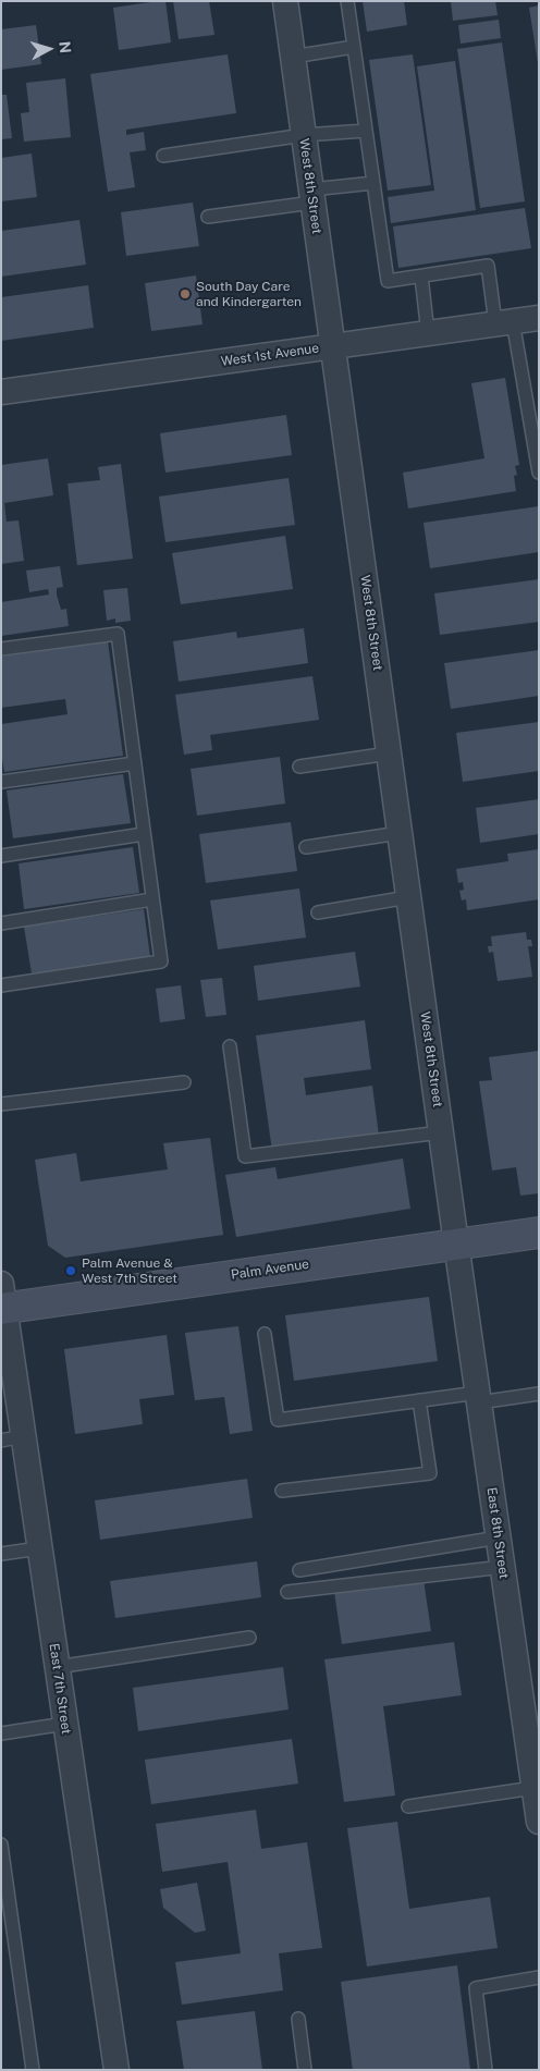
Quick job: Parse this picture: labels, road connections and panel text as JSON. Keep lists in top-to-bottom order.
{
  "streets": {
    "main road": ["Palm Avenue"],
    "street": [
      "West 8th Street",
      "West 1st Avenue",
      "East 8th Street",
      "East 7th Street"
    ]
  },
  "crossings": [
    ["West 8th Street", "West 1st Avenue"],
    ["West 8th Street", "Palm Avenue"],
    ["West 8th Street", "East 8th Street"],
    ["Palm Avenue", "East 8th Street"],
    ["Palm Avenue", "East 7th Street"]
  ],
  "places": ["South Day Care and Kindergarten", "Palm Avenue & West 7th Street"],
  "north": "right"
}
